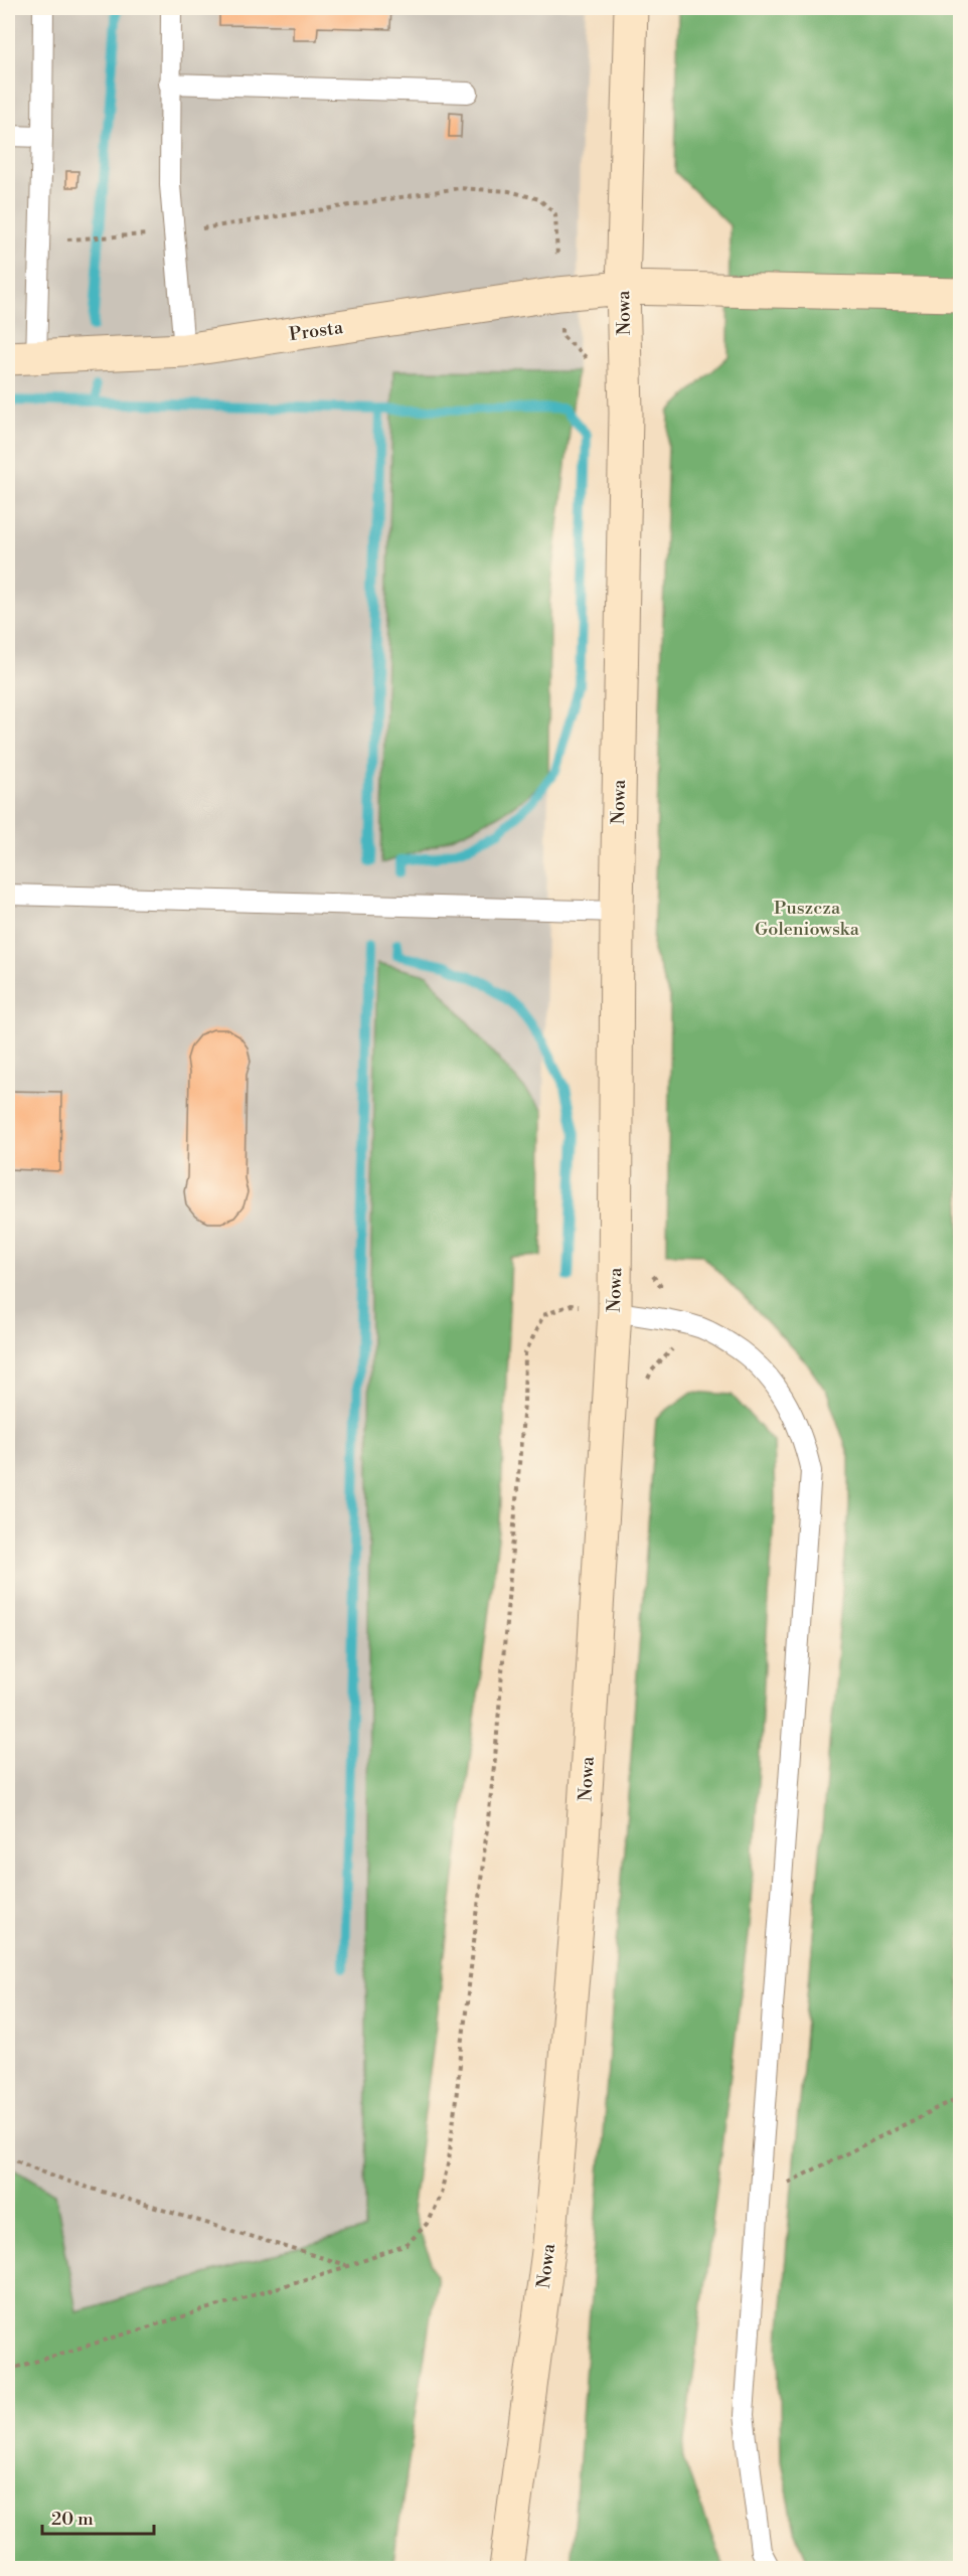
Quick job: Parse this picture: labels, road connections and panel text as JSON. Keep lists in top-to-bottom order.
{
  "streets": {
    "street": ["Nowa", "Prosta"]
  },
  "crossings": [
    ["Nowa", "Prosta"]
  ],
  "parks": ["Puszcza Goleniowska"],
  "scale_bar": "20 m"
}
